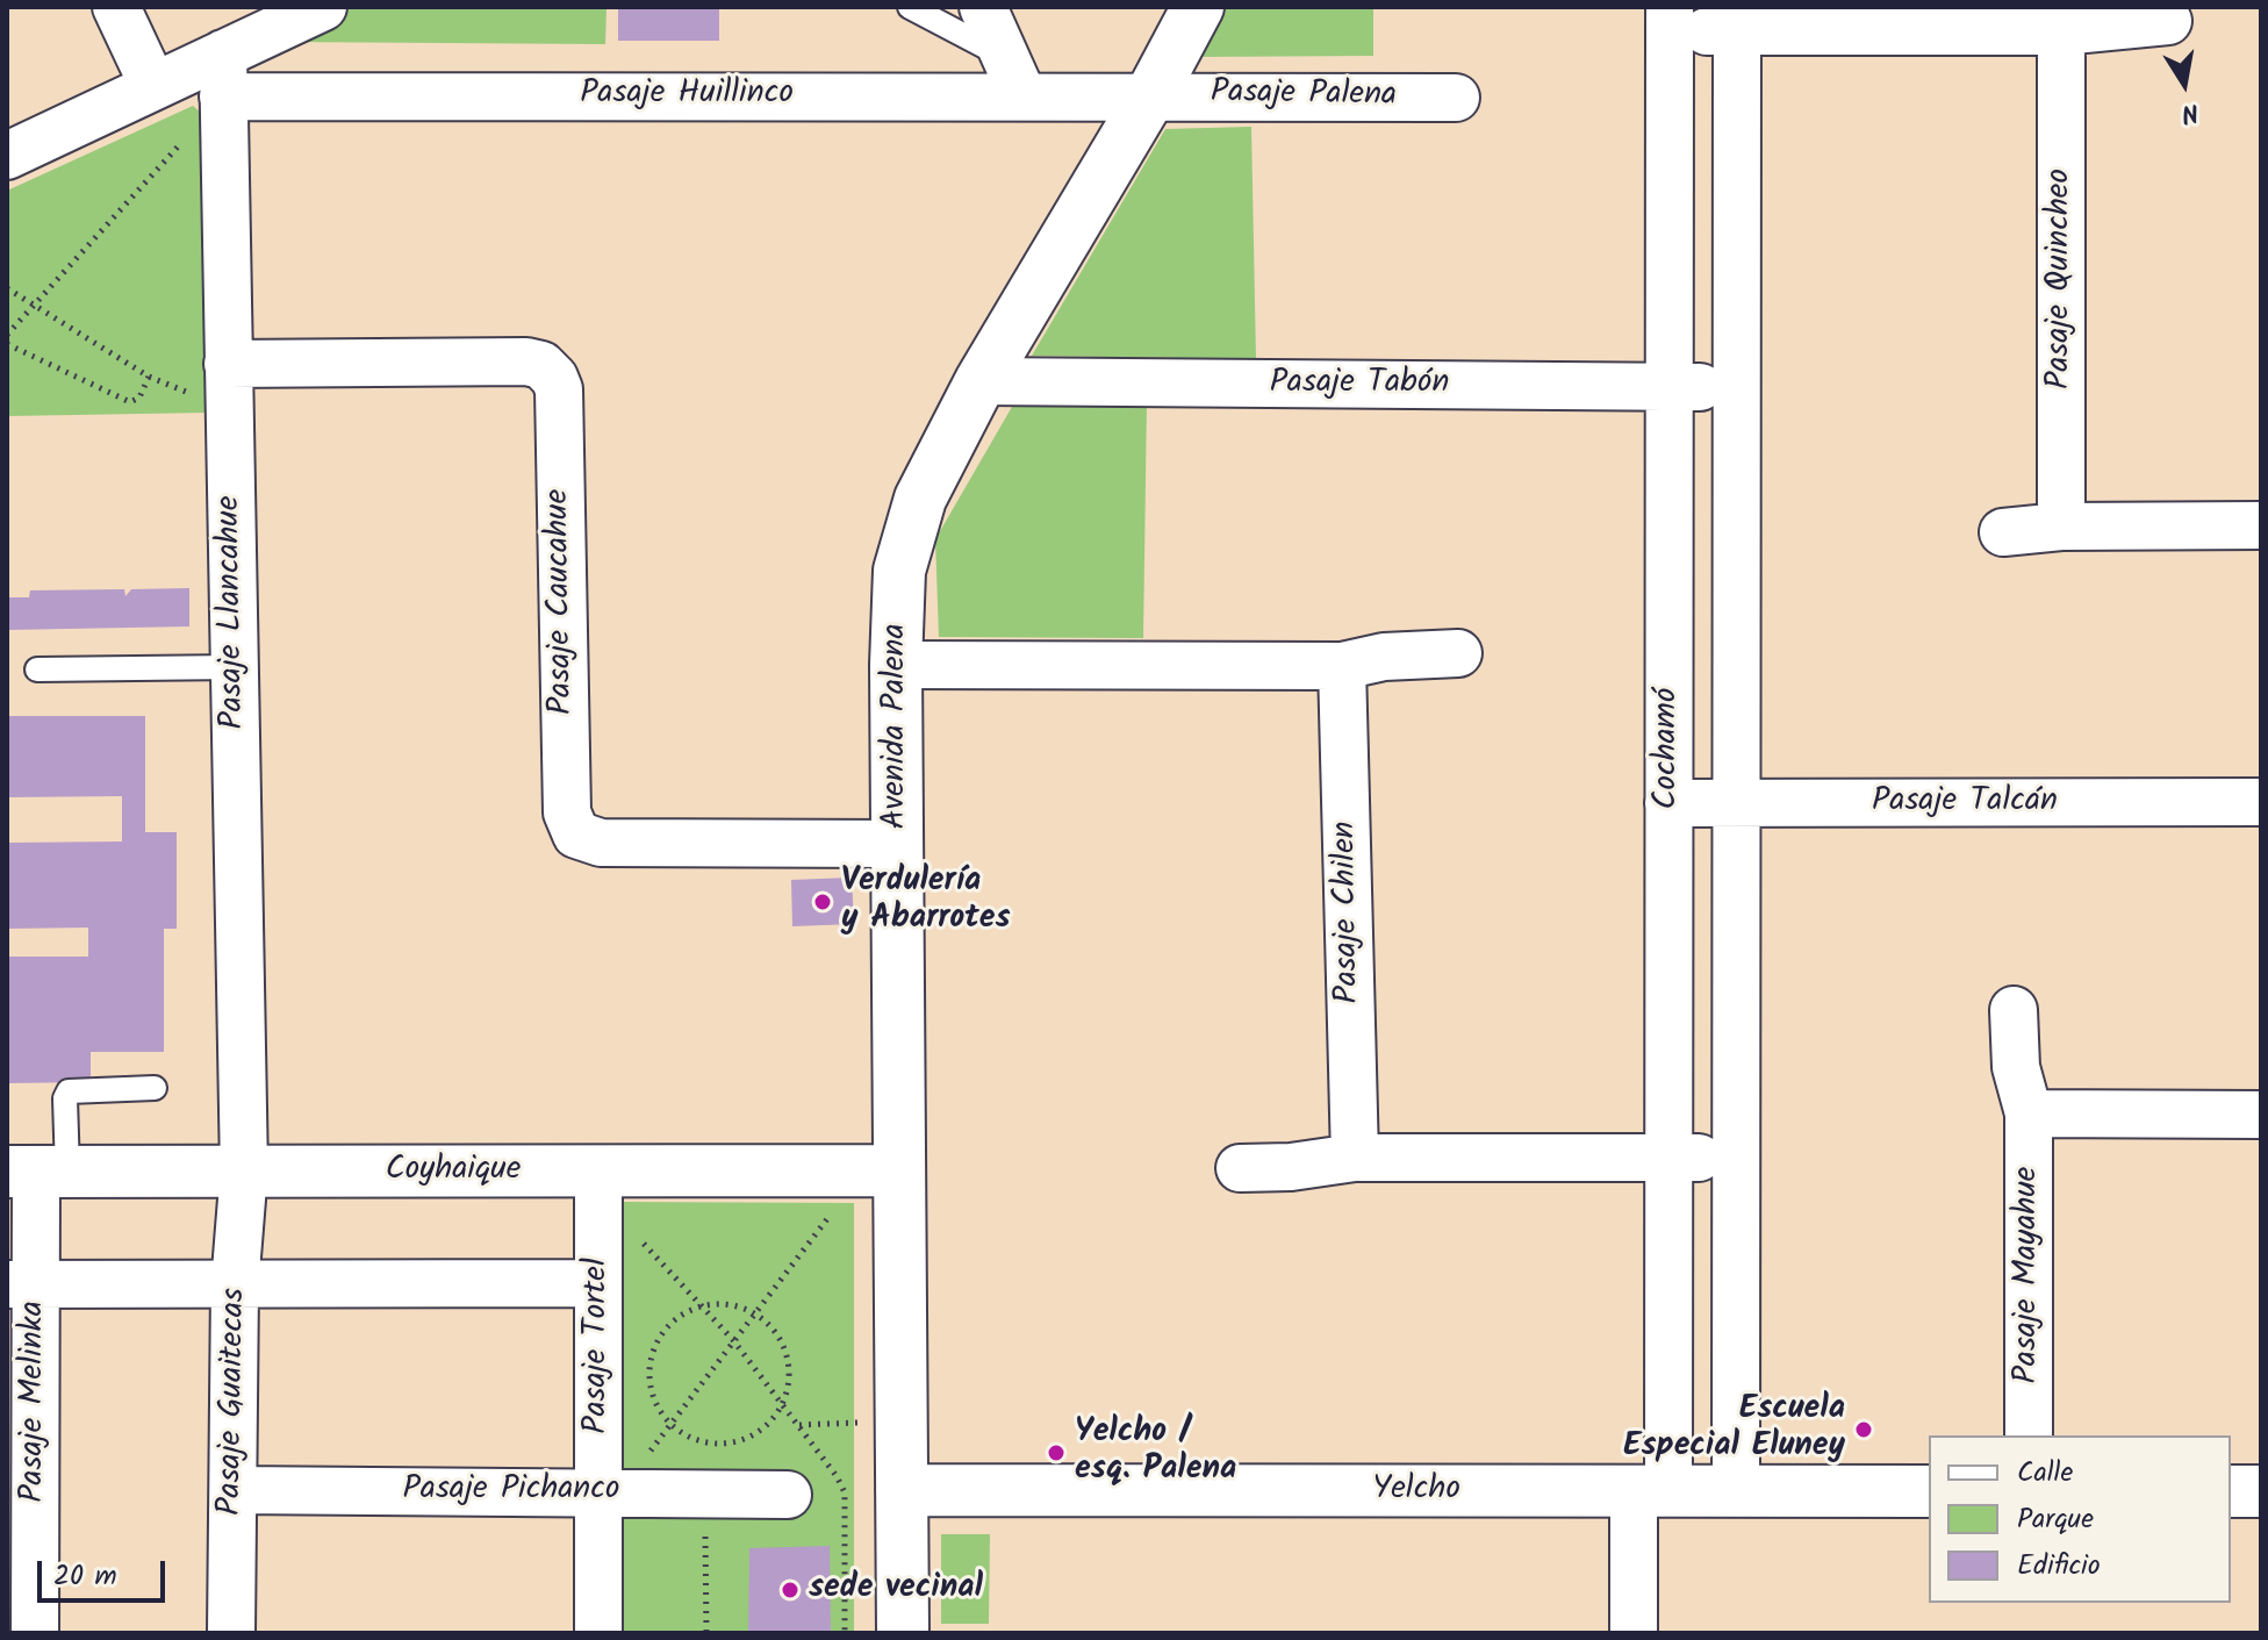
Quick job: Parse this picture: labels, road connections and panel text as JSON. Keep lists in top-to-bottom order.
{
  "streets": {
    "street": [
      "Pasaje Huillinco",
      "Pasaje Palena",
      "Pasaje Quincheo",
      "Pasaje Tabón",
      "Pasaje Caucahue",
      "Pasaje Llancahue",
      "Avenida Palena",
      "Cochamó",
      "Pasaje Talcán",
      "Pasaje Chilen",
      "Coyhaique",
      "Pasaje Mayahue",
      "Pasaje Tortel",
      "Pasaje Melinka",
      "Pasaje Guaitecas",
      "Pasaje Pichanco",
      "Yelcho"
    ]
  },
  "crossings": [
    ["Pasaje Huillinco", "Pasaje Palena"],
    ["Pasaje Huillinco", "Pasaje Llancahue"],
    ["Pasaje Huillinco", "Avenida Palena"],
    ["Pasaje Palena", "Avenida Palena"],
    ["Pasaje Tabón", "Avenida Palena"],
    ["Pasaje Tabón", "Cochamó"],
    ["Pasaje Caucahue", "Pasaje Llancahue"],
    ["Pasaje Caucahue", "Avenida Palena"],
    ["Pasaje Llancahue", "Coyhaique"],
    ["Pasaje Llancahue", "Pasaje Guaitecas"],
    ["Avenida Palena", "Coyhaique"],
    ["Avenida Palena", "Yelcho"],
    ["Cochamó", "Pasaje Talcán"],
    ["Cochamó", "Yelcho"],
    ["Coyhaique", "Pasaje Tortel"],
    ["Coyhaique", "Pasaje Melinka"],
    ["Coyhaique", "Pasaje Guaitecas"],
    ["Pasaje Tortel", "Pasaje Pichanco"],
    ["Pasaje Guaitecas", "Pasaje Pichanco"]
  ],
  "places": [
    "Verdulería y Abarrotes",
    "Escuela Especial Eluney",
    "Yelcho / esq. Palena",
    "sede vecinal"
  ],
  "legend": ["Calle", "Parque", "Edificio"],
  "scale_bar": "20 m",
  "north": "bottom"
}
